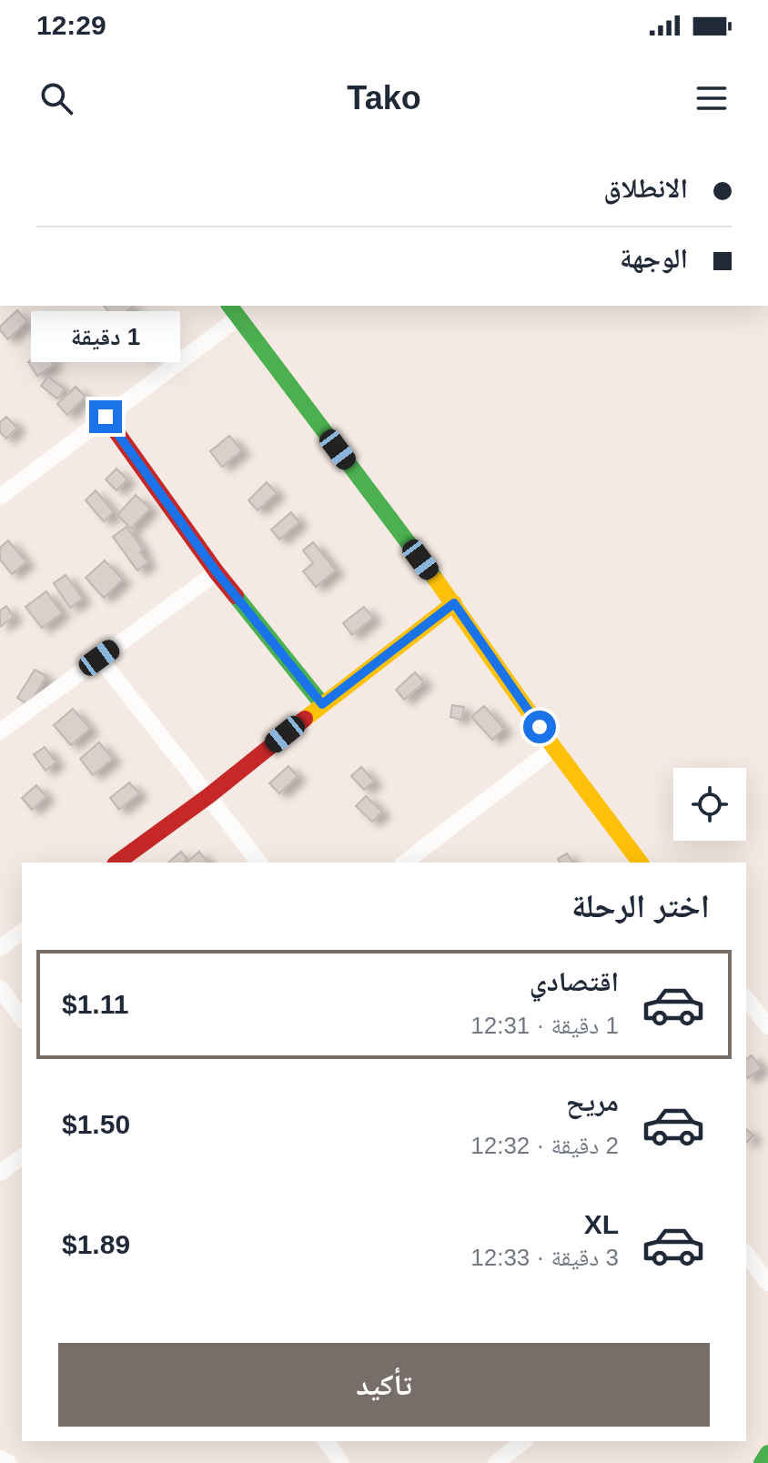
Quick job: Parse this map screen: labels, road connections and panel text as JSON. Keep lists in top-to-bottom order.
{
  "page": {
    "status": "12:29",
    "header": "Tako",
    "banner": ["الانطلاق", "الوجهة"],
    "bubble": "1 دقيقة",
    "heading": "اختر الرحلة",
    "list": [
      {
        "name": "اقتصادي",
        "note": "1 دقيقة · 12:31",
        "value": "$1.11"
      },
      {
        "name": "مريح",
        "note": "2 دقيقة · 12:32",
        "value": "$1.50"
      },
      {
        "name": "XL",
        "note": "3 دقيقة · 12:33",
        "value": "$1.89"
      }
    ],
    "buttons": "تأكيد"
  }
}
